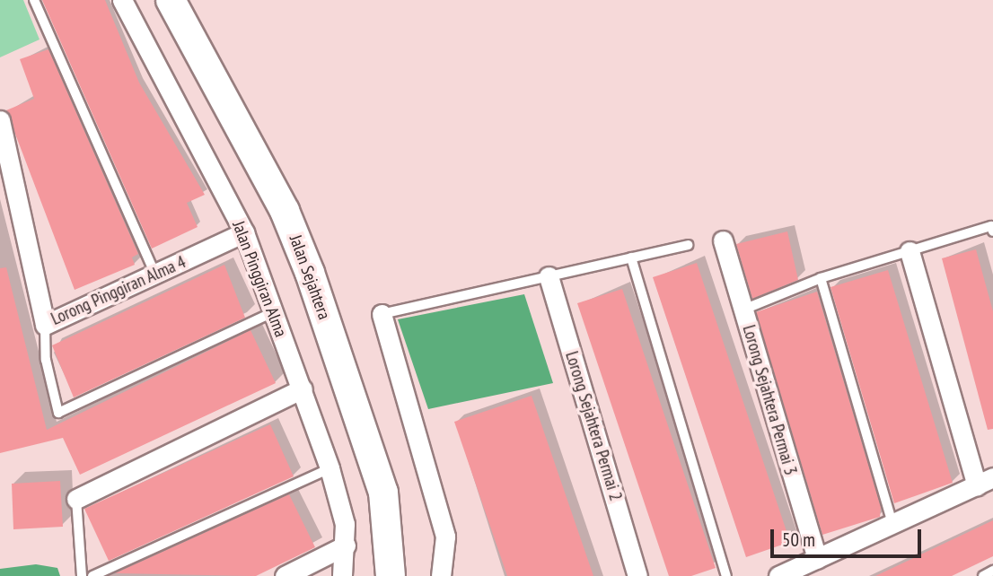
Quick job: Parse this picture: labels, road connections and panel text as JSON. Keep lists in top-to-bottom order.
{
  "streets": {
    "main road": ["Jalan Sejahtera"],
    "street": [
      "Jalan Pinggiran Alma",
      "Lorong Pinggiran Alma 4",
      "Lorong Sejahtera Permai 3",
      "Lorong Sejahtera Permai 2"
    ]
  },
  "crossings": [
    ["Jalan Pinggiran Alma", "Lorong Pinggiran Alma 4"]
  ],
  "scale_bar": "50 m"
}
